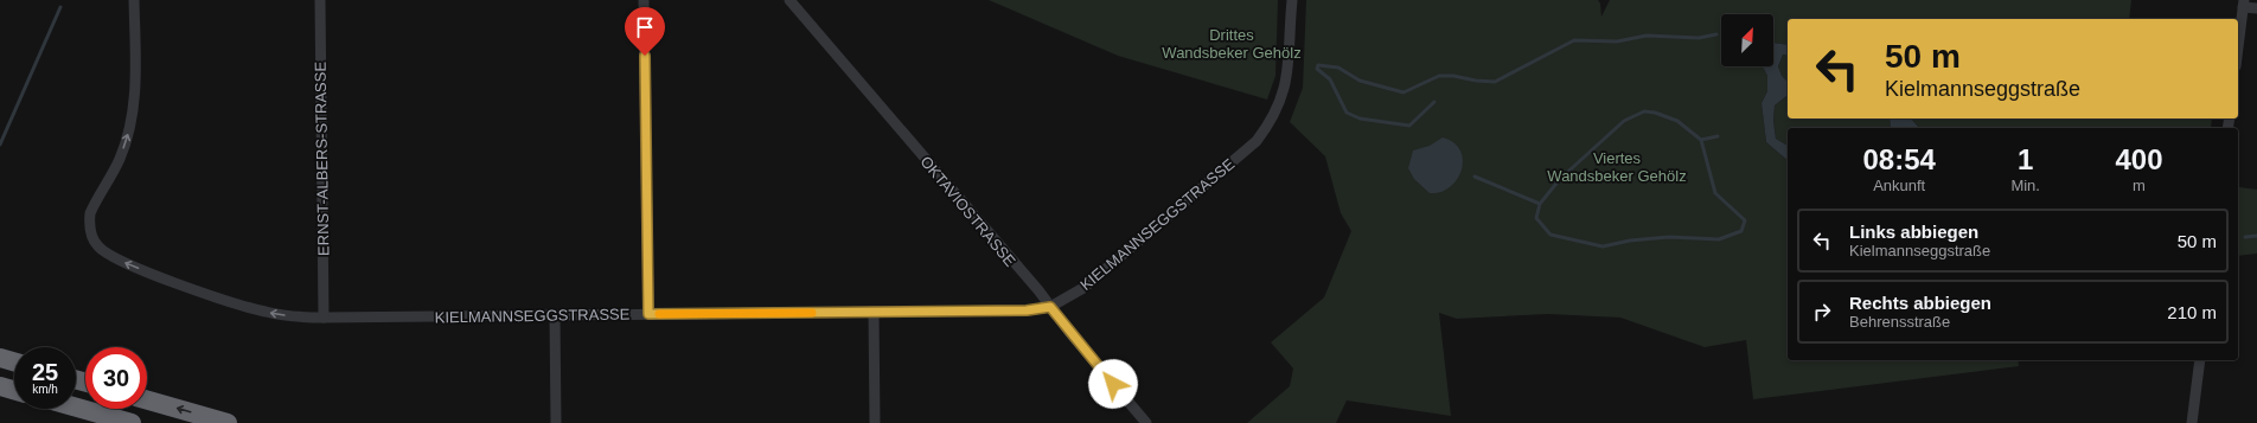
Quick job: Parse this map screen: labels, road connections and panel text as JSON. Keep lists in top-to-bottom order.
{
  "streets": {
    "street": ["ERNST-ALBERS-STRASSE", "OKTAVIOSTRASSE", "KIELMANNSEGGSTRASSE"]
  },
  "crossings": [
    ["ERNST-ALBERS-STRASSE", "KIELMANNSEGGSTRASSE"],
    ["OKTAVIOSTRASSE", "KIELMANNSEGGSTRASSE"]
  ],
  "parks": ["Drittes Wandsbeker Gehölz", "Viertes Wandsbeker Gehölz"],
  "north": "top right",
  "page": {
    "turn": ["50 m", "Kielmannseggstraße"],
    "eta": [
      "08:54",
      "Ankunft",
      "1",
      "Min.",
      "400",
      "m"
    ],
    "list": [
      {
        "name": "Links abbiegen",
        "note": "Kielmannseggstraße",
        "value": "50 m"
      },
      {
        "name": "Rechts abbiegen",
        "note": "Behrensstraße",
        "value": "210 m"
      }
    ],
    "speed": "25 km/h",
    "limit": "30"
  }
}
